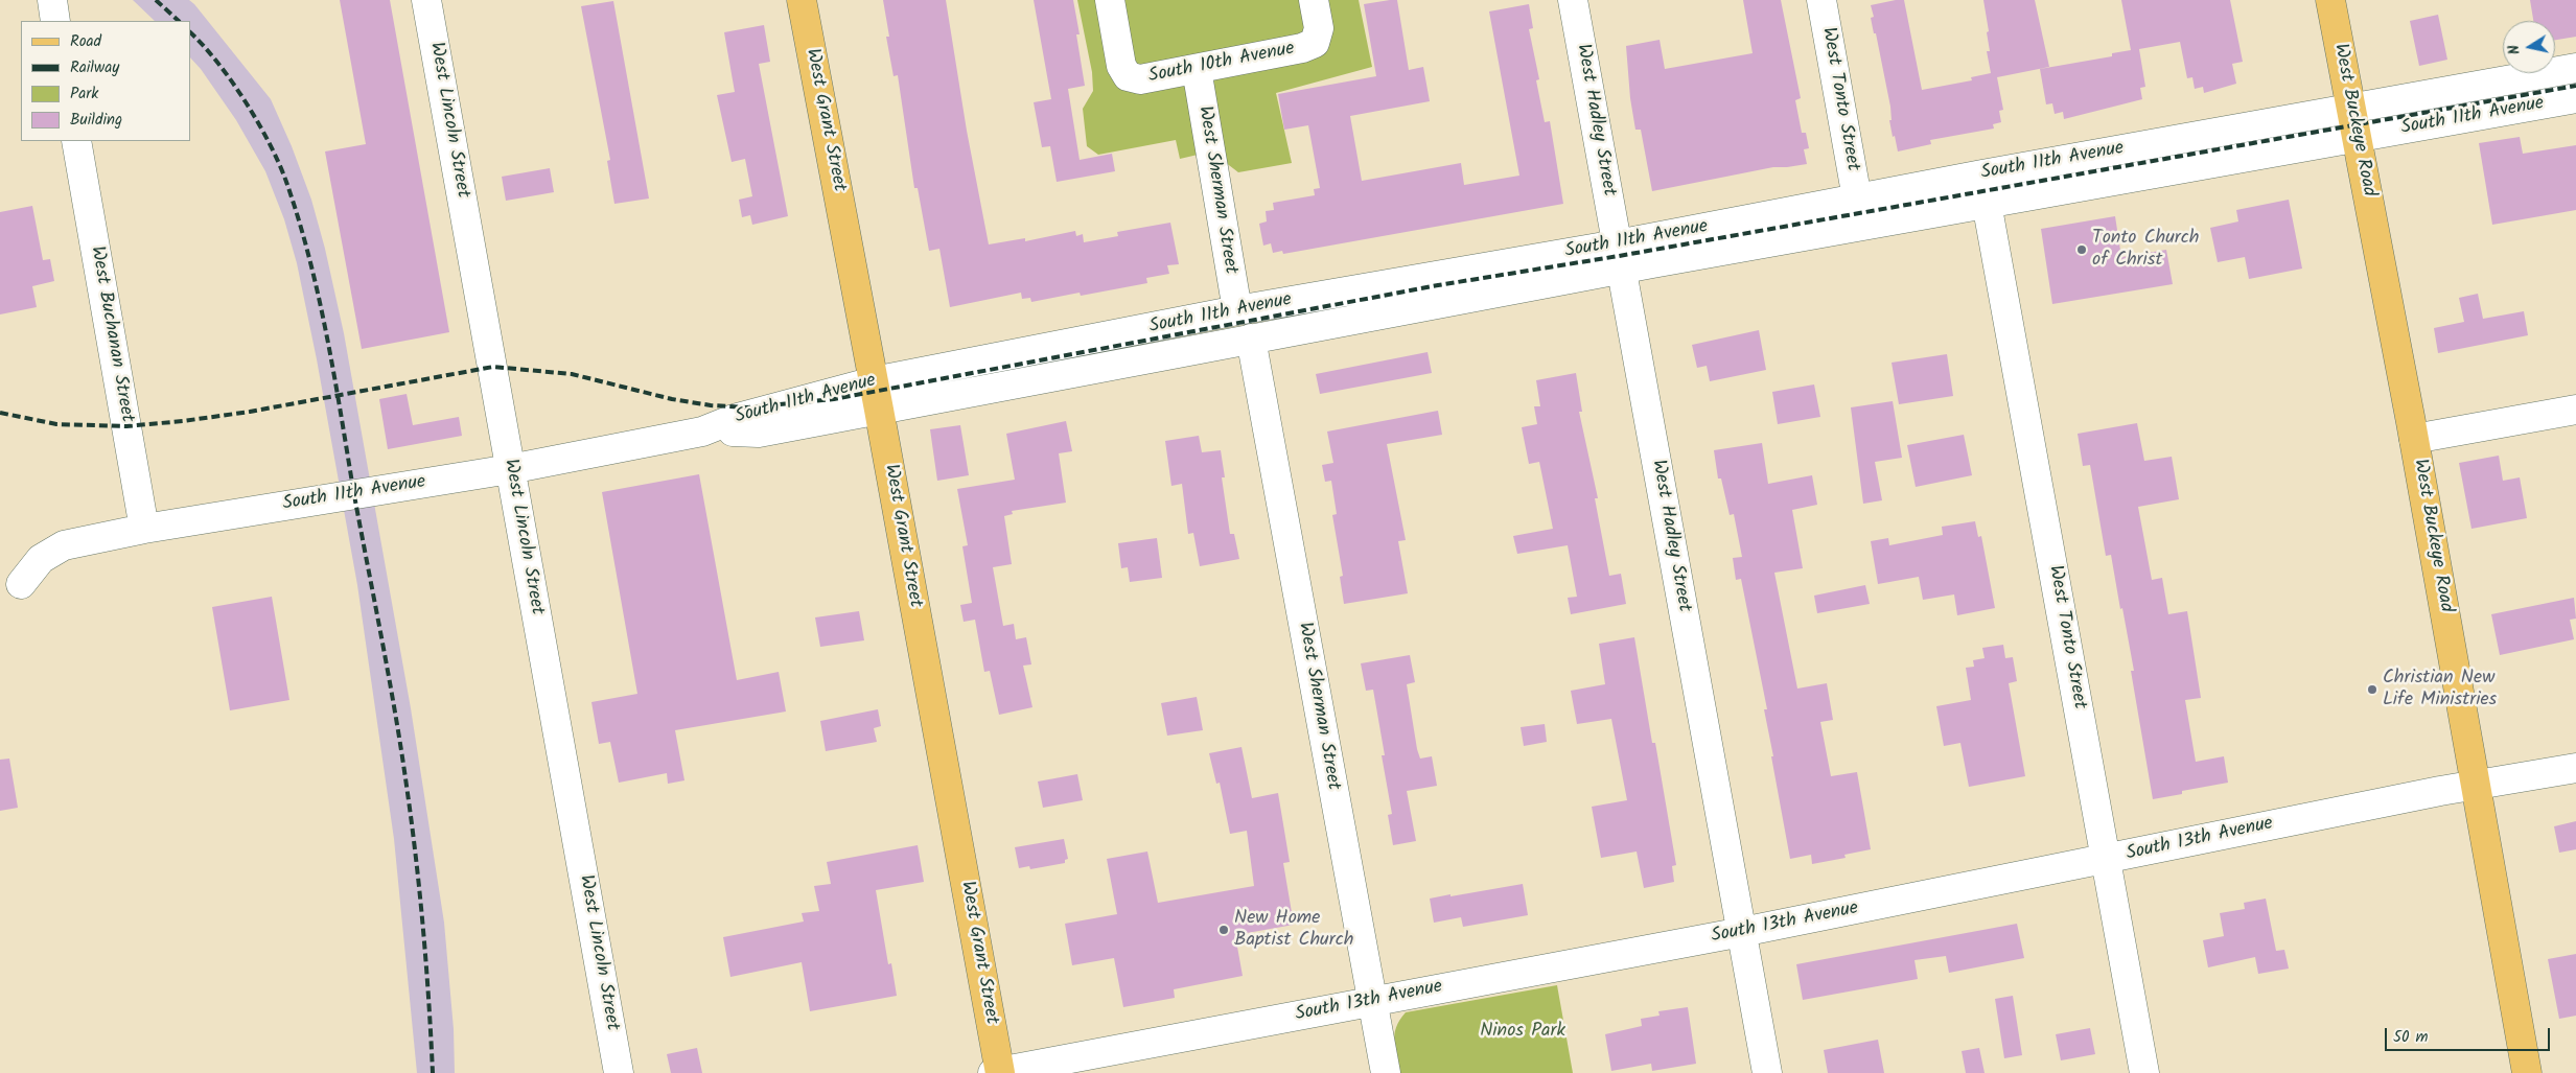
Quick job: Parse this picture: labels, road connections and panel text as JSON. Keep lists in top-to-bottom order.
{
  "streets": {
    "main road": ["West Grant Street", "West Buckeye Road"],
    "street": [
      "South 10th Avenue",
      "West Tonto Street",
      "South 11th Avenue",
      "West Lincoln Street",
      "West Hadley Street",
      "West Sherman Street",
      "West Buchanan Street",
      "South 13th Avenue"
    ]
  },
  "crossings": [
    ["South 10th Avenue", "West Sherman Street"],
    ["West Tonto Street", "South 11th Avenue"],
    ["West Tonto Street", "South 13th Avenue"],
    ["South 11th Avenue", "West Lincoln Street"],
    ["South 11th Avenue", "West Grant Street"],
    ["South 11th Avenue", "West Hadley Street"],
    ["South 11th Avenue", "West Buckeye Road"],
    ["South 11th Avenue", "West Sherman Street"],
    ["South 11th Avenue", "West Buchanan Street"],
    ["West Grant Street", "South 13th Avenue"],
    ["West Hadley Street", "South 13th Avenue"],
    ["West Buckeye Road", "South 13th Avenue"],
    ["West Sherman Street", "South 13th Avenue"]
  ],
  "parks": ["Ninos Park"],
  "places": ["Tonto Church of Christ", "Christian New Life Ministries", "New Home Baptist Church"],
  "legend": [
    "Road",
    "Railway",
    "Park",
    "Building"
  ],
  "scale_bar": "50 m",
  "north": "left"
}
